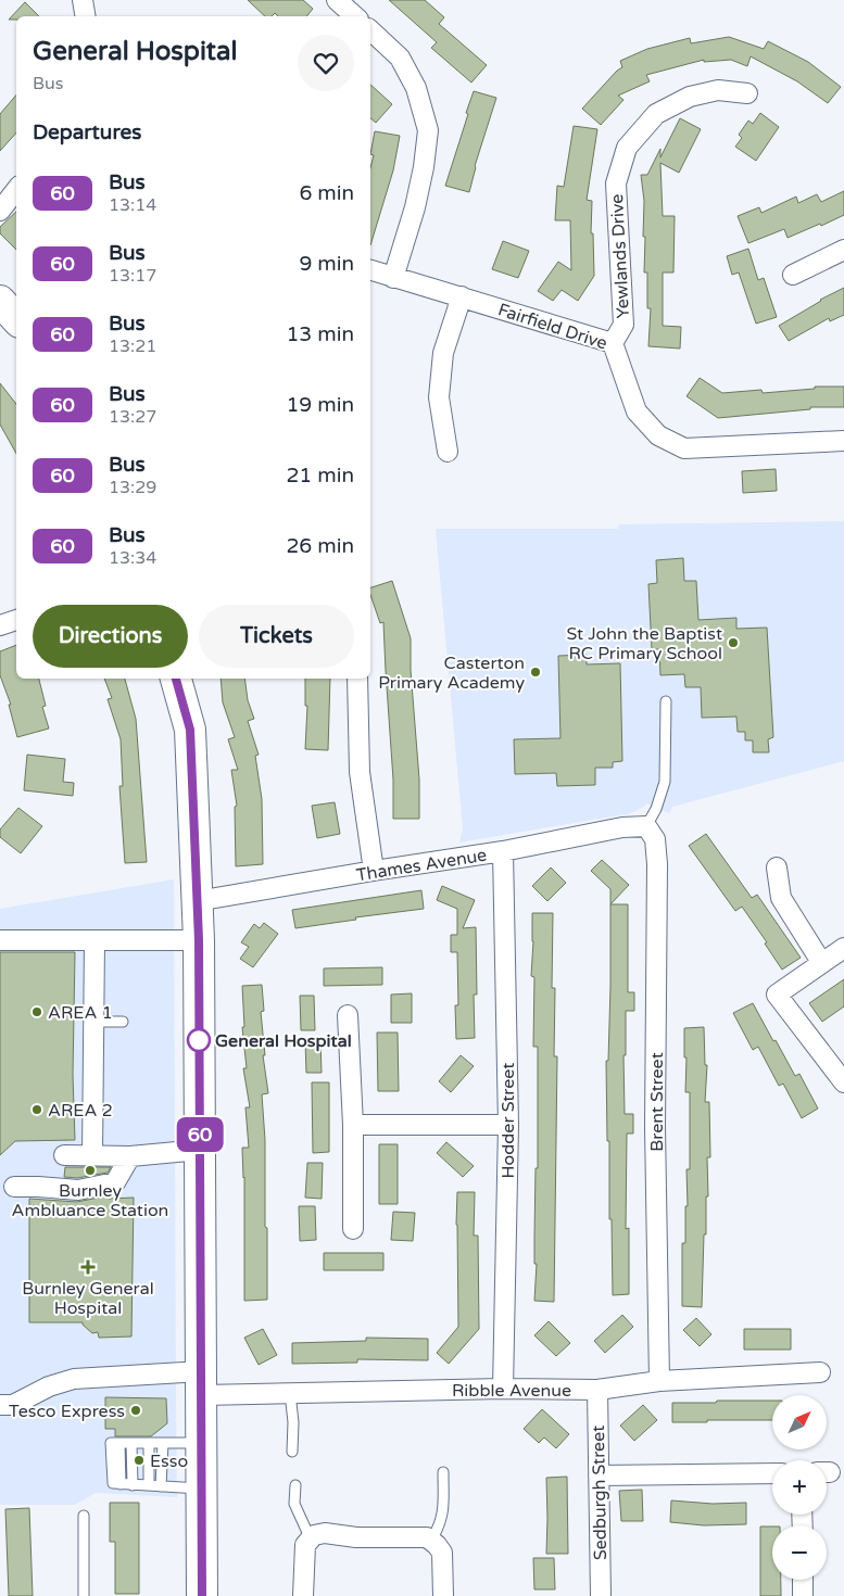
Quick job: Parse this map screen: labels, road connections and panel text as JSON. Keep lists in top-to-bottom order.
{
  "streets": {
    "street": [
      "Yewlands Drive",
      "Fairfield Drive",
      "Thames Avenue",
      "Brent Street",
      "Hodder Street",
      "Ribble Avenue",
      "Sedburgh Street"
    ]
  },
  "crossings": [
    ["Yewlands Drive", "Fairfield Drive"],
    ["Thames Avenue", "Brent Street"],
    ["Thames Avenue", "Hodder Street"],
    ["Brent Street", "Ribble Avenue"],
    ["Hodder Street", "Ribble Avenue"],
    ["Ribble Avenue", "Sedburgh Street"]
  ],
  "places": {
    "other": [
      "St John the Baptist RC Primary School",
      "Casterton Primary Academy",
      "AREA 1",
      "General Hospital",
      "AREA 2",
      "Burnley Ambluance Station",
      "Tesco Express",
      "Esso"
    ],
    "health": ["Burnley General Hospital"]
  },
  "lines": ["bus line 60"],
  "north": "top right",
  "page": {
    "on_map": "60",
    "heading": [
      ["General Hospital", "Bus"],
      "Departures"
    ],
    "list": [
      {
        "mark": "60",
        "name": "Bus",
        "note": "13:14",
        "value": "6 min"
      },
      {
        "mark": "60",
        "name": "Bus",
        "note": "13:17",
        "value": "9 min"
      },
      {
        "mark": "60",
        "name": "Bus",
        "note": "13:21",
        "value": "13 min"
      },
      {
        "mark": "60",
        "name": "Bus",
        "note": "13:27",
        "value": "19 min"
      },
      {
        "mark": "60",
        "name": "Bus",
        "note": "13:29",
        "value": "21 min"
      },
      {
        "mark": "60",
        "name": "Bus",
        "note": "13:34",
        "value": "26 min"
      }
    ],
    "buttons": ["Directions", "Tickets"],
    "map_buttons": ["+", "−"]
  }
}
